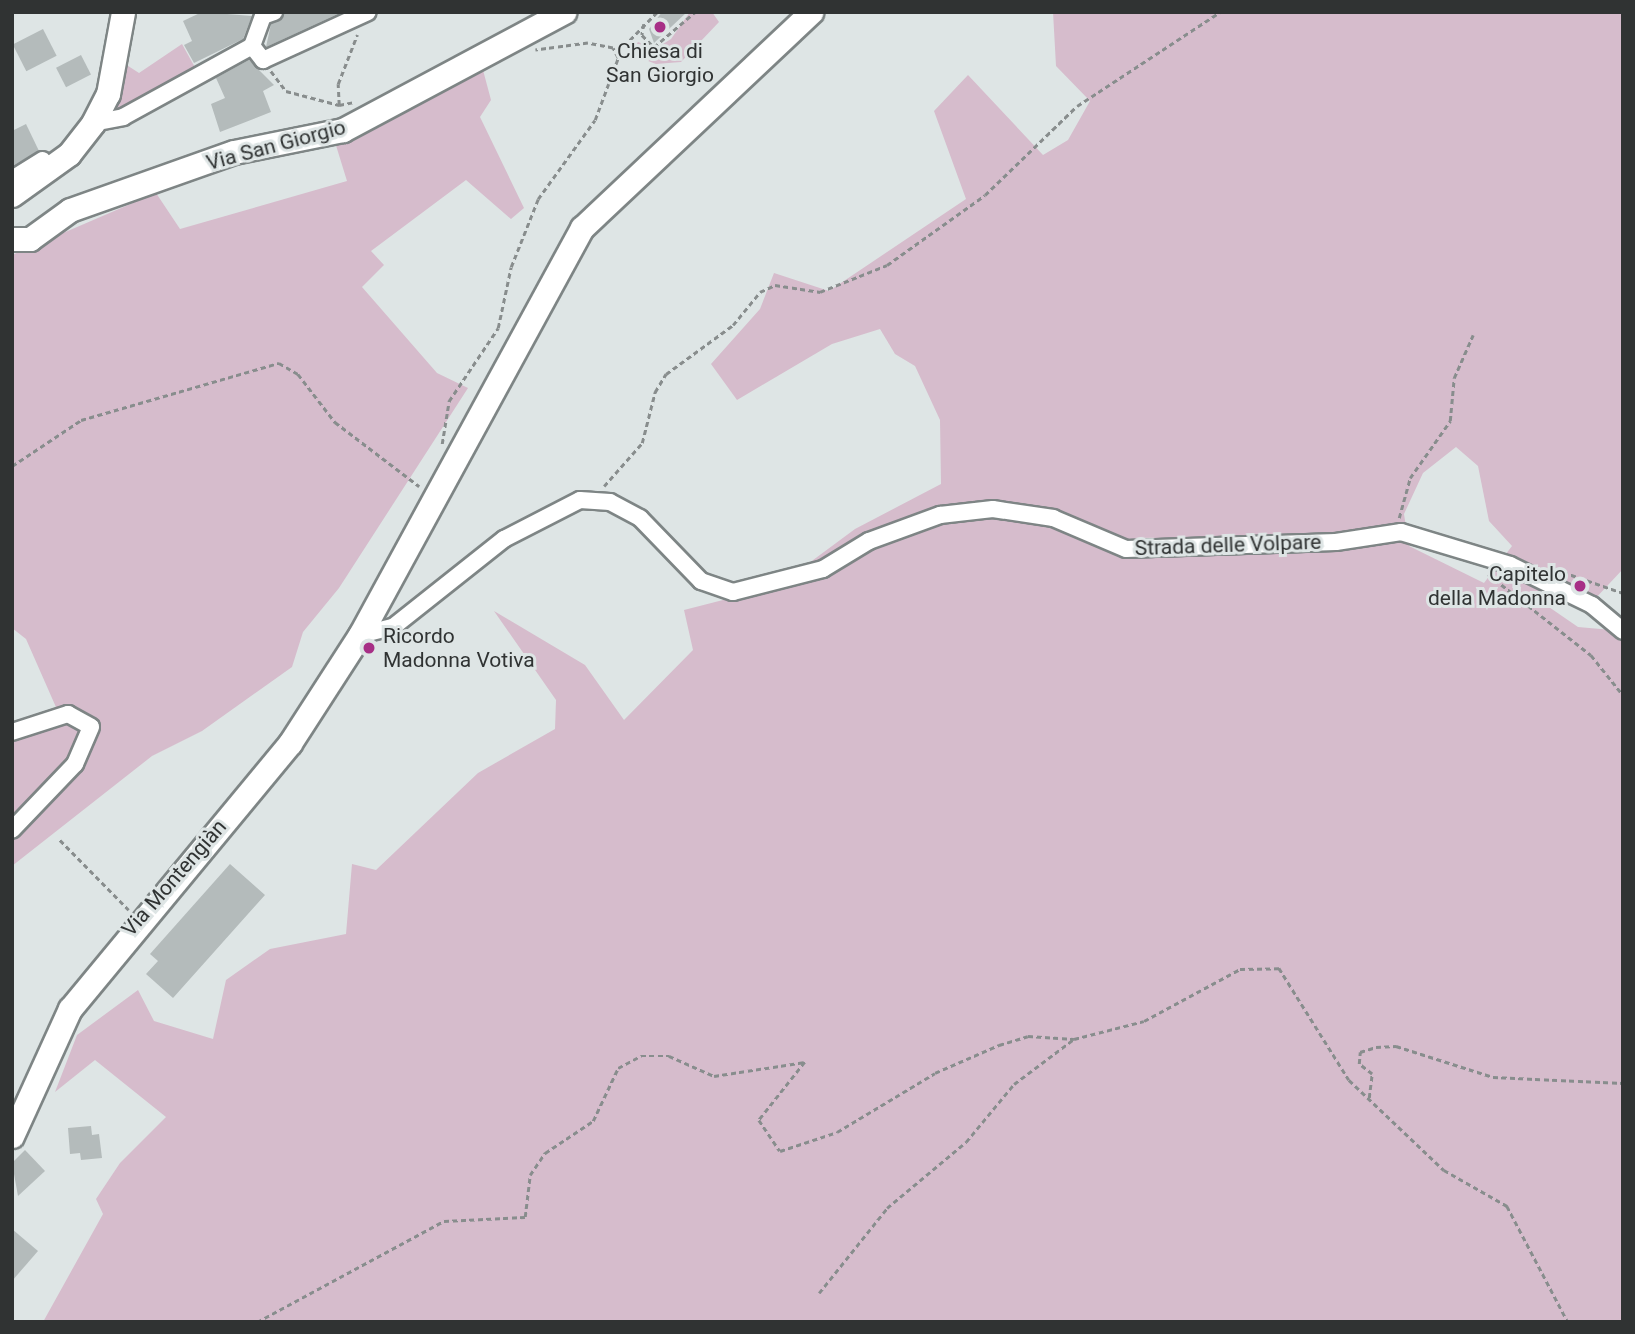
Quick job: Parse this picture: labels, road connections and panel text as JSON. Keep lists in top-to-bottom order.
{
  "streets": {
    "street": ["Via San Giorgio", "Strada delle Volpare", "Via Montengiàn"]
  },
  "places": ["Chiesa di San Giorgio", "Capitelo della Madonna", "Ricordo Madonna Votiva"]
}
